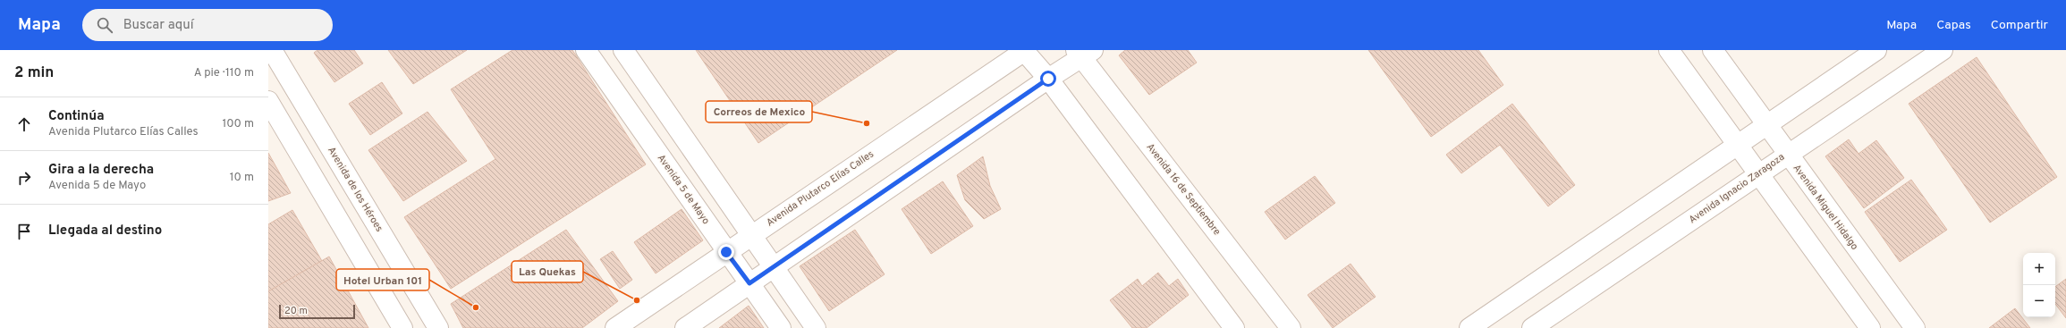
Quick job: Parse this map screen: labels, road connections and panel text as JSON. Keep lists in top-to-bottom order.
{
  "streets": {
    "street": [
      "Avenida Plutarco Elías Calles",
      "Avenida Ignacio Zaragoza",
      "Avenida de los Héroes",
      "Avenida 5 de Mayo",
      "Avenida 16 de Septiembre",
      "Avenida Miguel Hidalgo"
    ]
  },
  "crossings": [
    ["Avenida Plutarco Elías Calles", "Avenida 5 de Mayo"],
    ["Avenida Ignacio Zaragoza", "Avenida Miguel Hidalgo"]
  ],
  "places": ["Correos de Mexico", "Las Quekas", "Hotel Urban 101"],
  "scale_bar": "20 m",
  "page": {
    "header": "Mapa",
    "search": "Buscar aquí",
    "nav": ["Mapa", "Capas", "Compartir"],
    "heading": ["2 min", "A pie · 110 m"],
    "list": [
      ["Continúa", "Avenida Plutarco Elías Calles", "100 m"],
      ["Gira a la derecha", "Avenida 5 de Mayo", "10 m"],
      "Llegada al destino"
    ],
    "map_buttons": ["+", "−"],
    "scale": "20 m"
  }
}
